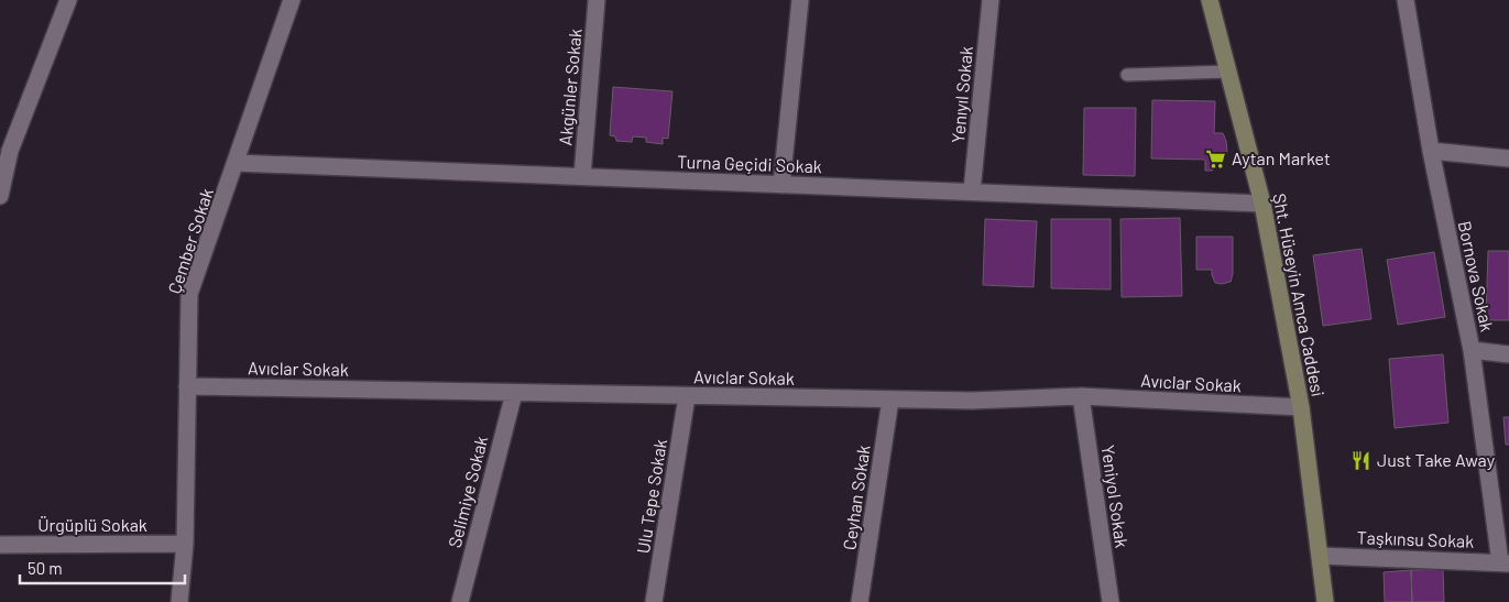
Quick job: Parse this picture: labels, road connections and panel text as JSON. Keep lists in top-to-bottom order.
{
  "streets": {
    "street": [
      "Akgünler Sokak",
      "Yenıyıl Sokak",
      "Turna Geçidi Sokak",
      "Çember Sokak",
      "Bornova Sokak",
      "Şht. Hüseyin Amca Caddesi",
      "Avıclar Sokak",
      "Selimiye Sokak",
      "Ulu Tepe Sokak",
      "Yeniyol Sokak",
      "Ceyhan Sokak",
      "Ürgüplü Sokak",
      "Taşkınsu Sokak"
    ]
  },
  "crossings": [
    ["Akgünler Sokak", "Turna Geçidi Sokak"],
    ["Yenıyıl Sokak", "Turna Geçidi Sokak"],
    ["Turna Geçidi Sokak", "Çember Sokak"],
    ["Turna Geçidi Sokak", "Şht. Hüseyin Amca Caddesi"],
    ["Çember Sokak", "Avıclar Sokak"],
    ["Çember Sokak", "Ürgüplü Sokak"],
    ["Bornova Sokak", "Taşkınsu Sokak"],
    ["Şht. Hüseyin Amca Caddesi", "Avıclar Sokak"],
    ["Şht. Hüseyin Amca Caddesi", "Taşkınsu Sokak"],
    ["Avıclar Sokak", "Selimiye Sokak"],
    ["Avıclar Sokak", "Ulu Tepe Sokak"],
    ["Avıclar Sokak", "Yeniyol Sokak"],
    ["Avıclar Sokak", "Ceyhan Sokak"]
  ],
  "places": {
    "supermarket": ["Aytan Market"],
    "restaurant": ["Just Take Away"]
  },
  "scale_bar": "50 m"
}
